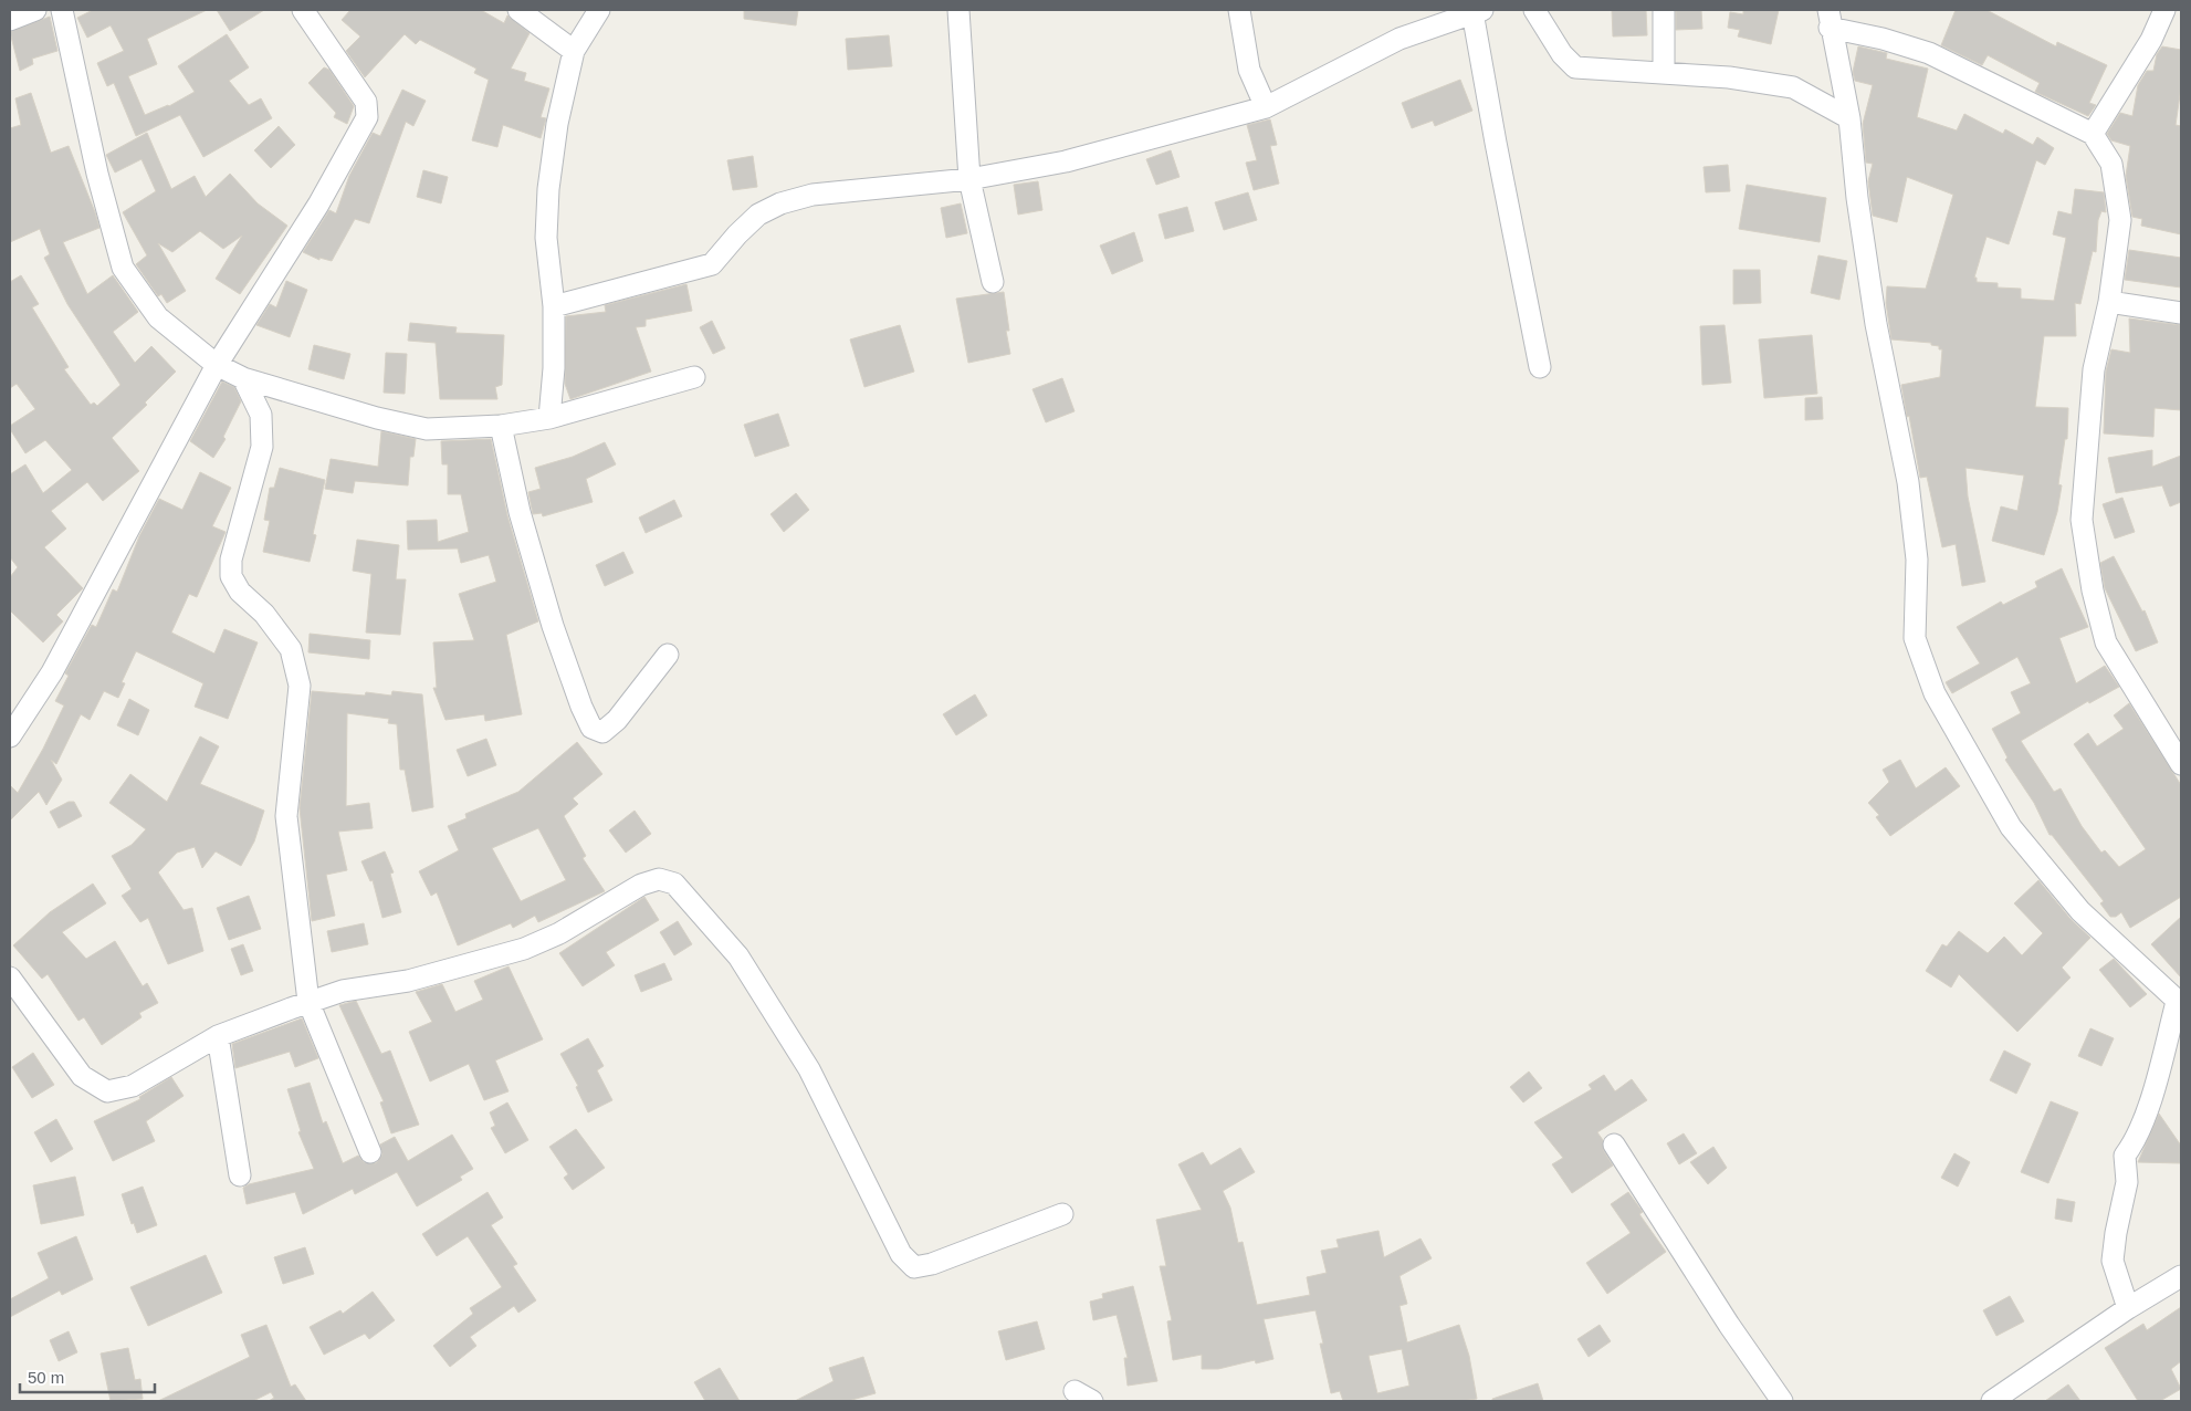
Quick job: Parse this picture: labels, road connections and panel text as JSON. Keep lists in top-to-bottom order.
{
  "scale_bar": "50 m"
}
